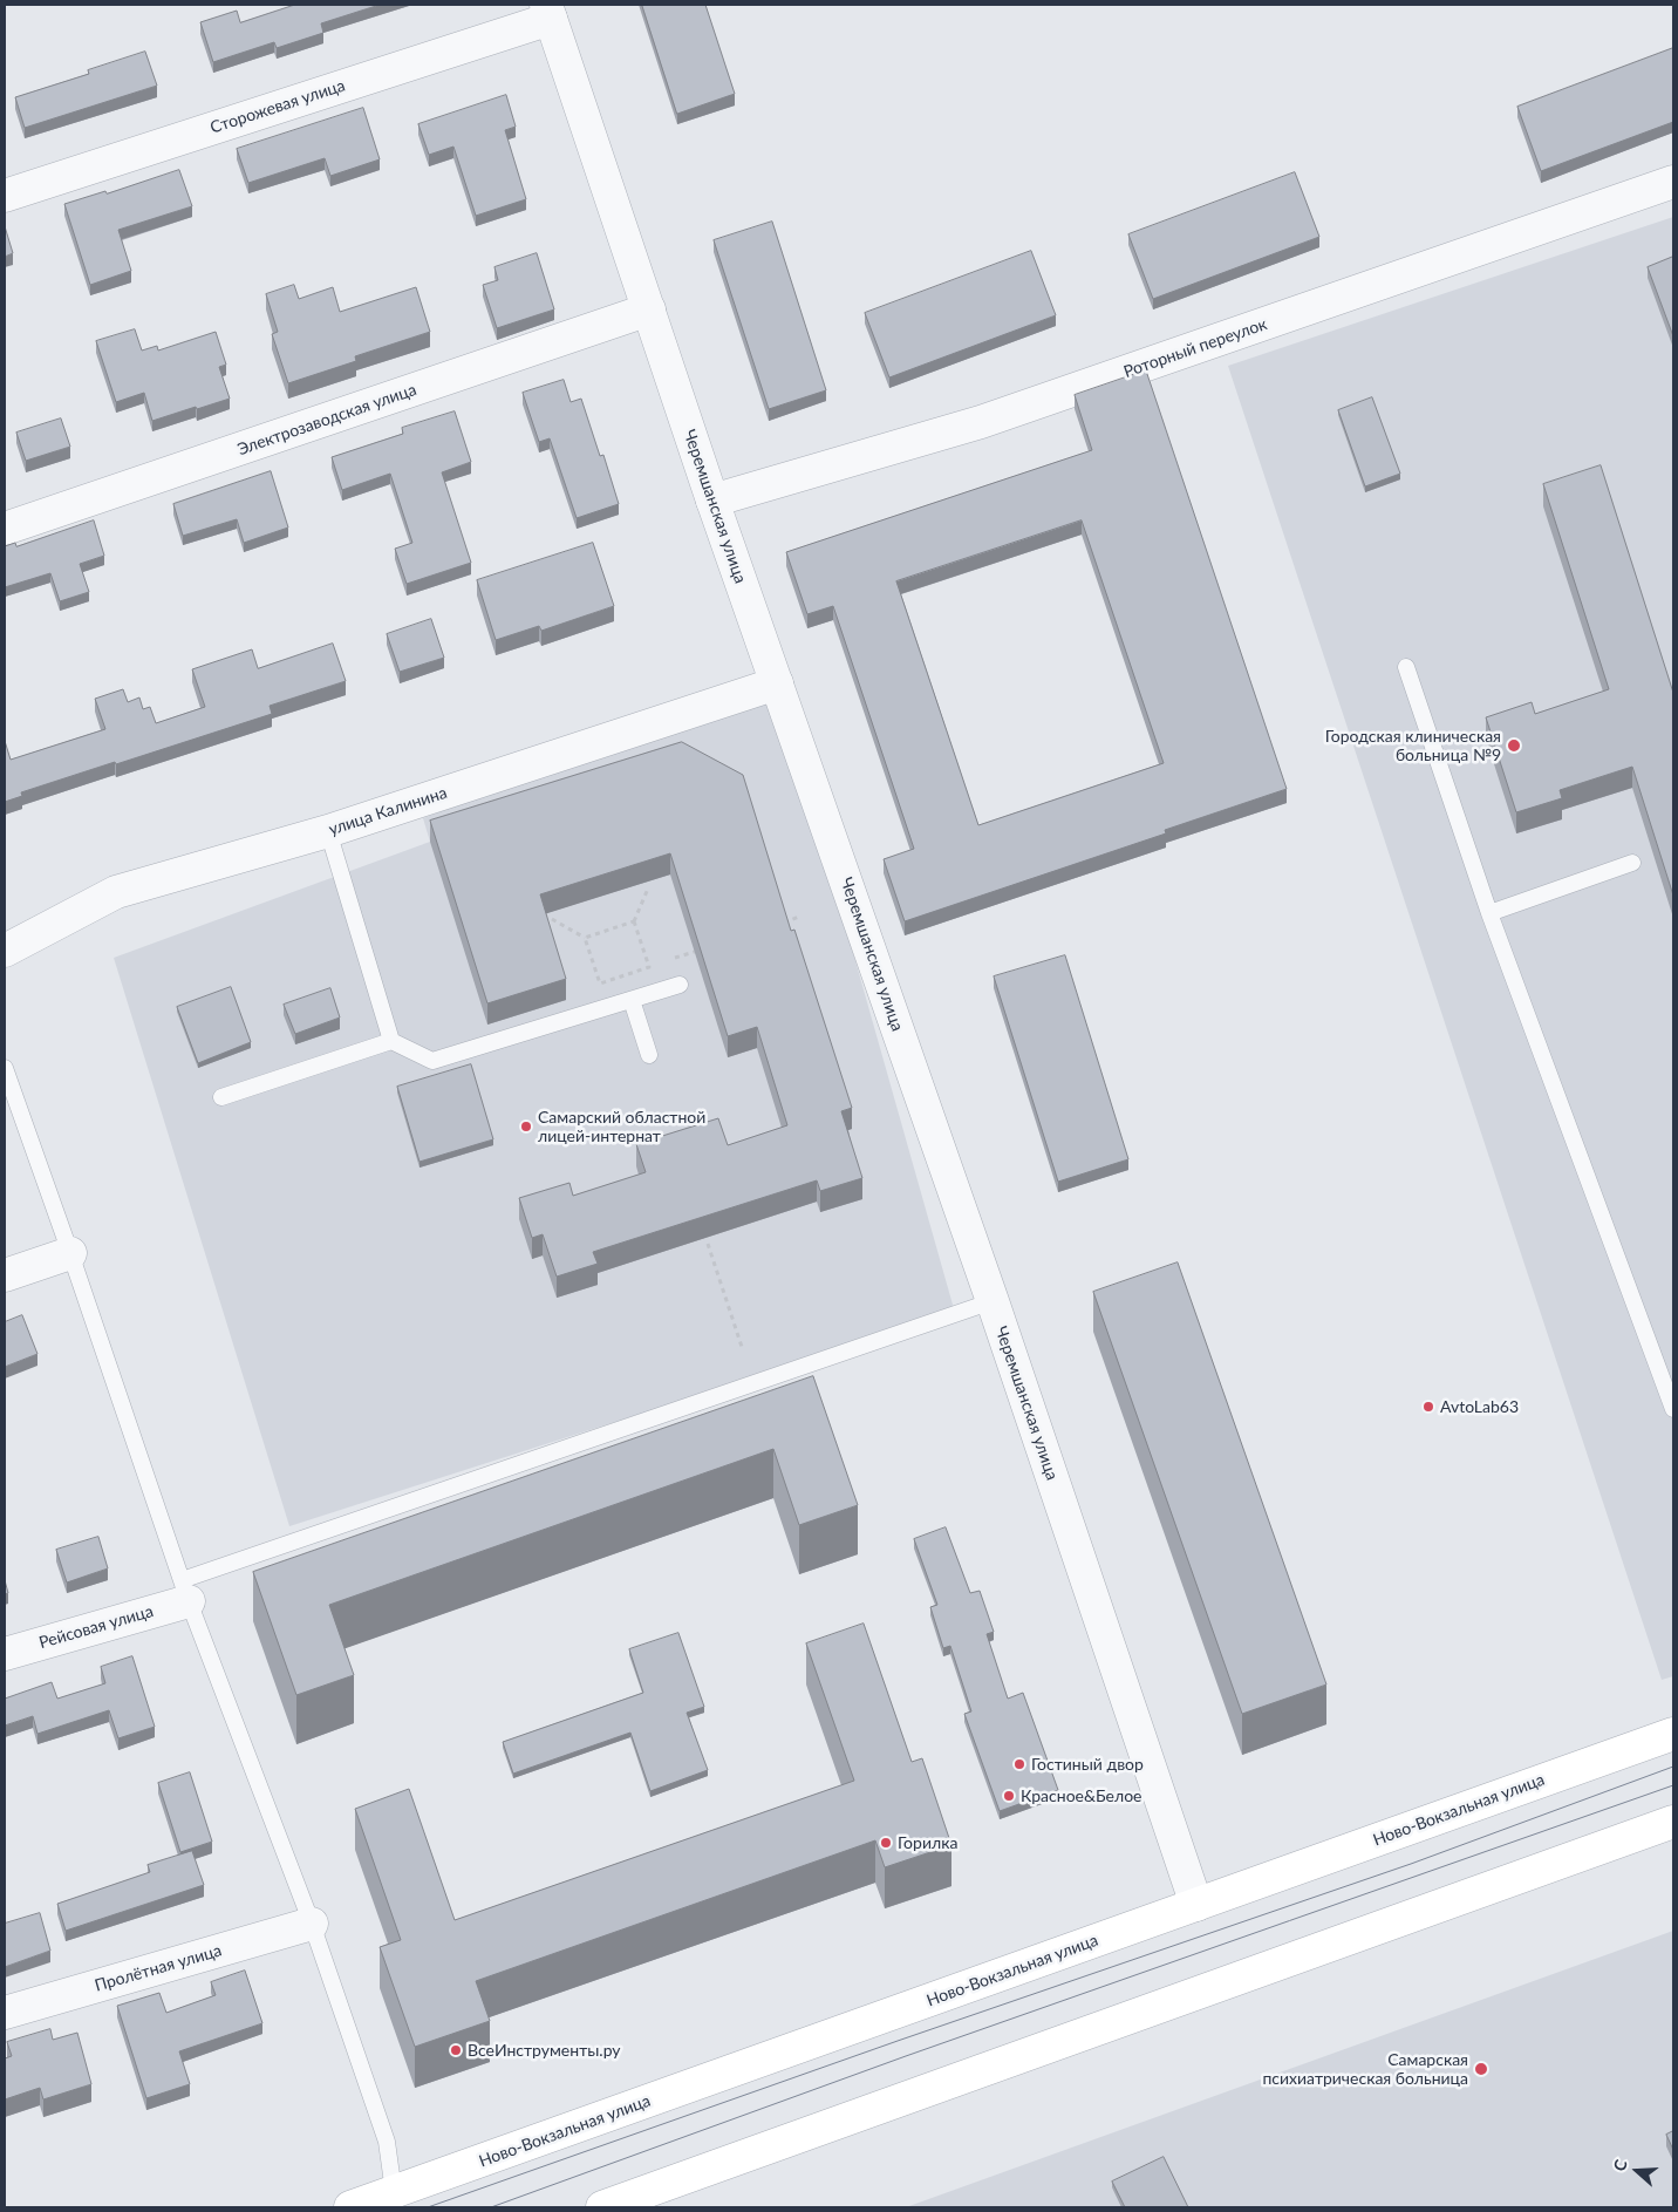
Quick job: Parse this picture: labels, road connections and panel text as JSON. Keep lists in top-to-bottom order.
{
  "streets": {
    "main road": ["Ново-Вокзальная улица"],
    "street": [
      "Сторожевая улица",
      "Роторный переулок",
      "Электрозаводская улица",
      "Черемшанская улица",
      "улица Калинина",
      "Рейсовая улица",
      "Пролётная улица"
    ]
  },
  "crossings": [
    ["Сторожевая улица", "Черемшанская улица"],
    ["Роторный переулок", "Черемшанская улица"],
    ["Электрозаводская улица", "Черемшанская улица"],
    ["Черемшанская улица", "улица Калинина"],
    ["Черемшанская улица", "Ново-Вокзальная улица"]
  ],
  "places": [
    "Городская клиническая больница №9",
    "Самарский областной лицей-интернат",
    "AvtoLab63",
    "Гостиный двор",
    "Красное&Белое",
    "Горилка",
    "ВсеИнструменты.ру",
    "Самарская психиатрическая больница"
  ],
  "north": "left"
}
